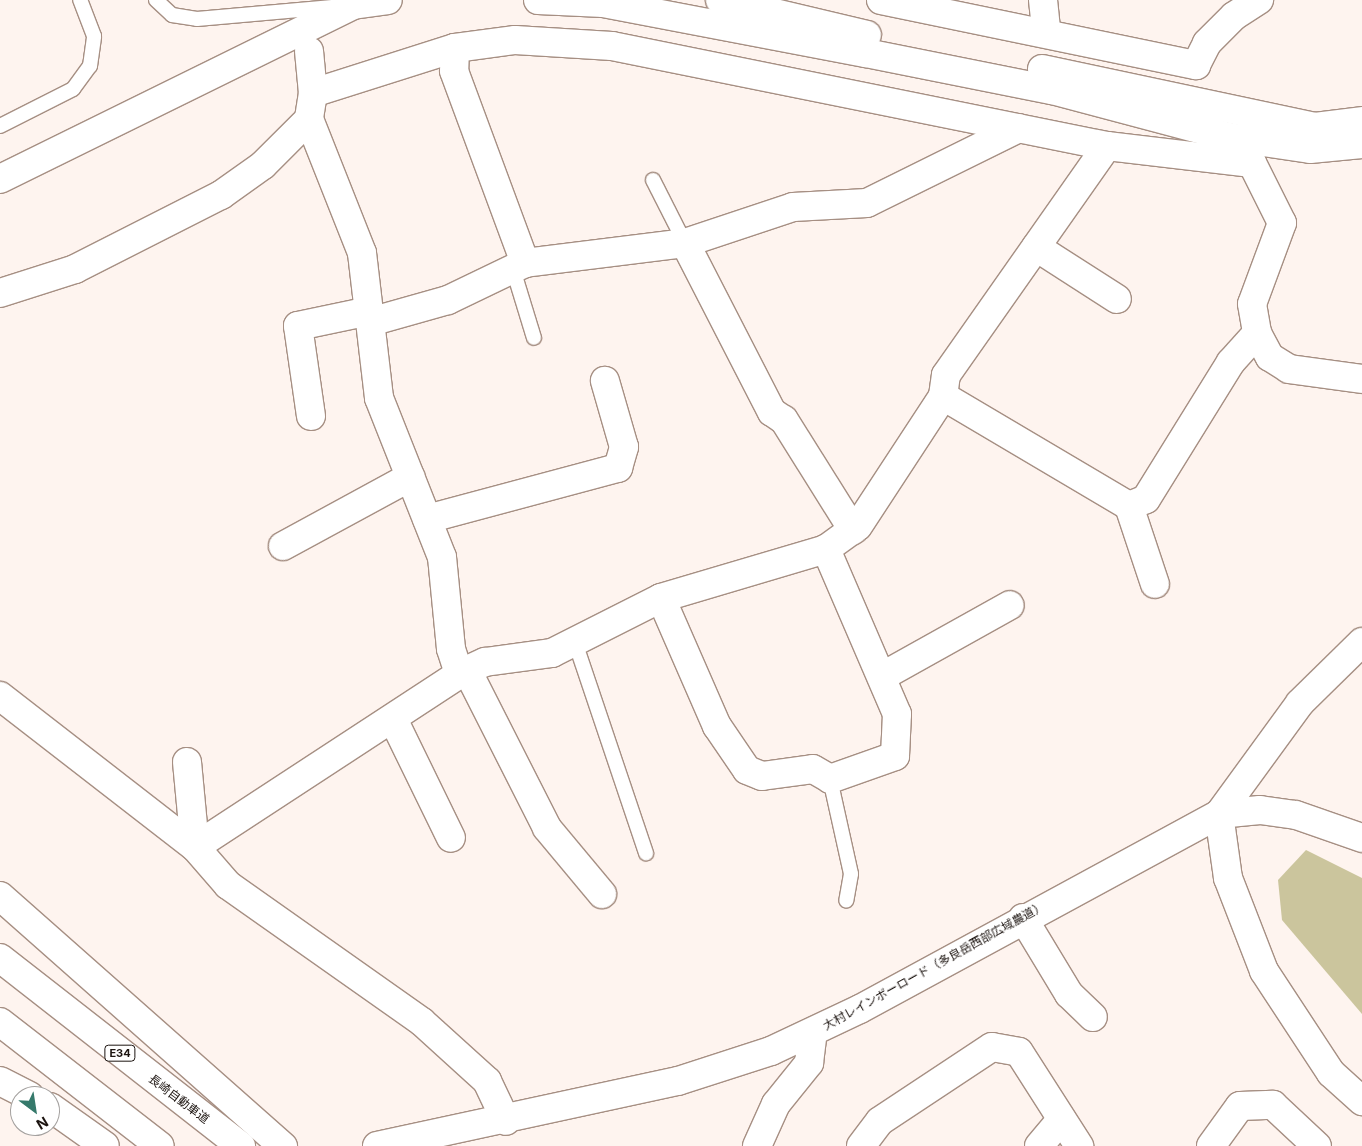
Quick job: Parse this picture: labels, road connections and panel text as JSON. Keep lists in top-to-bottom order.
{
  "streets": {
    "main road": ["大村レインボーロード（多良岳西部広域農道）", "E34", "長崎自動車道"]
  },
  "north": "bottom right"
}
